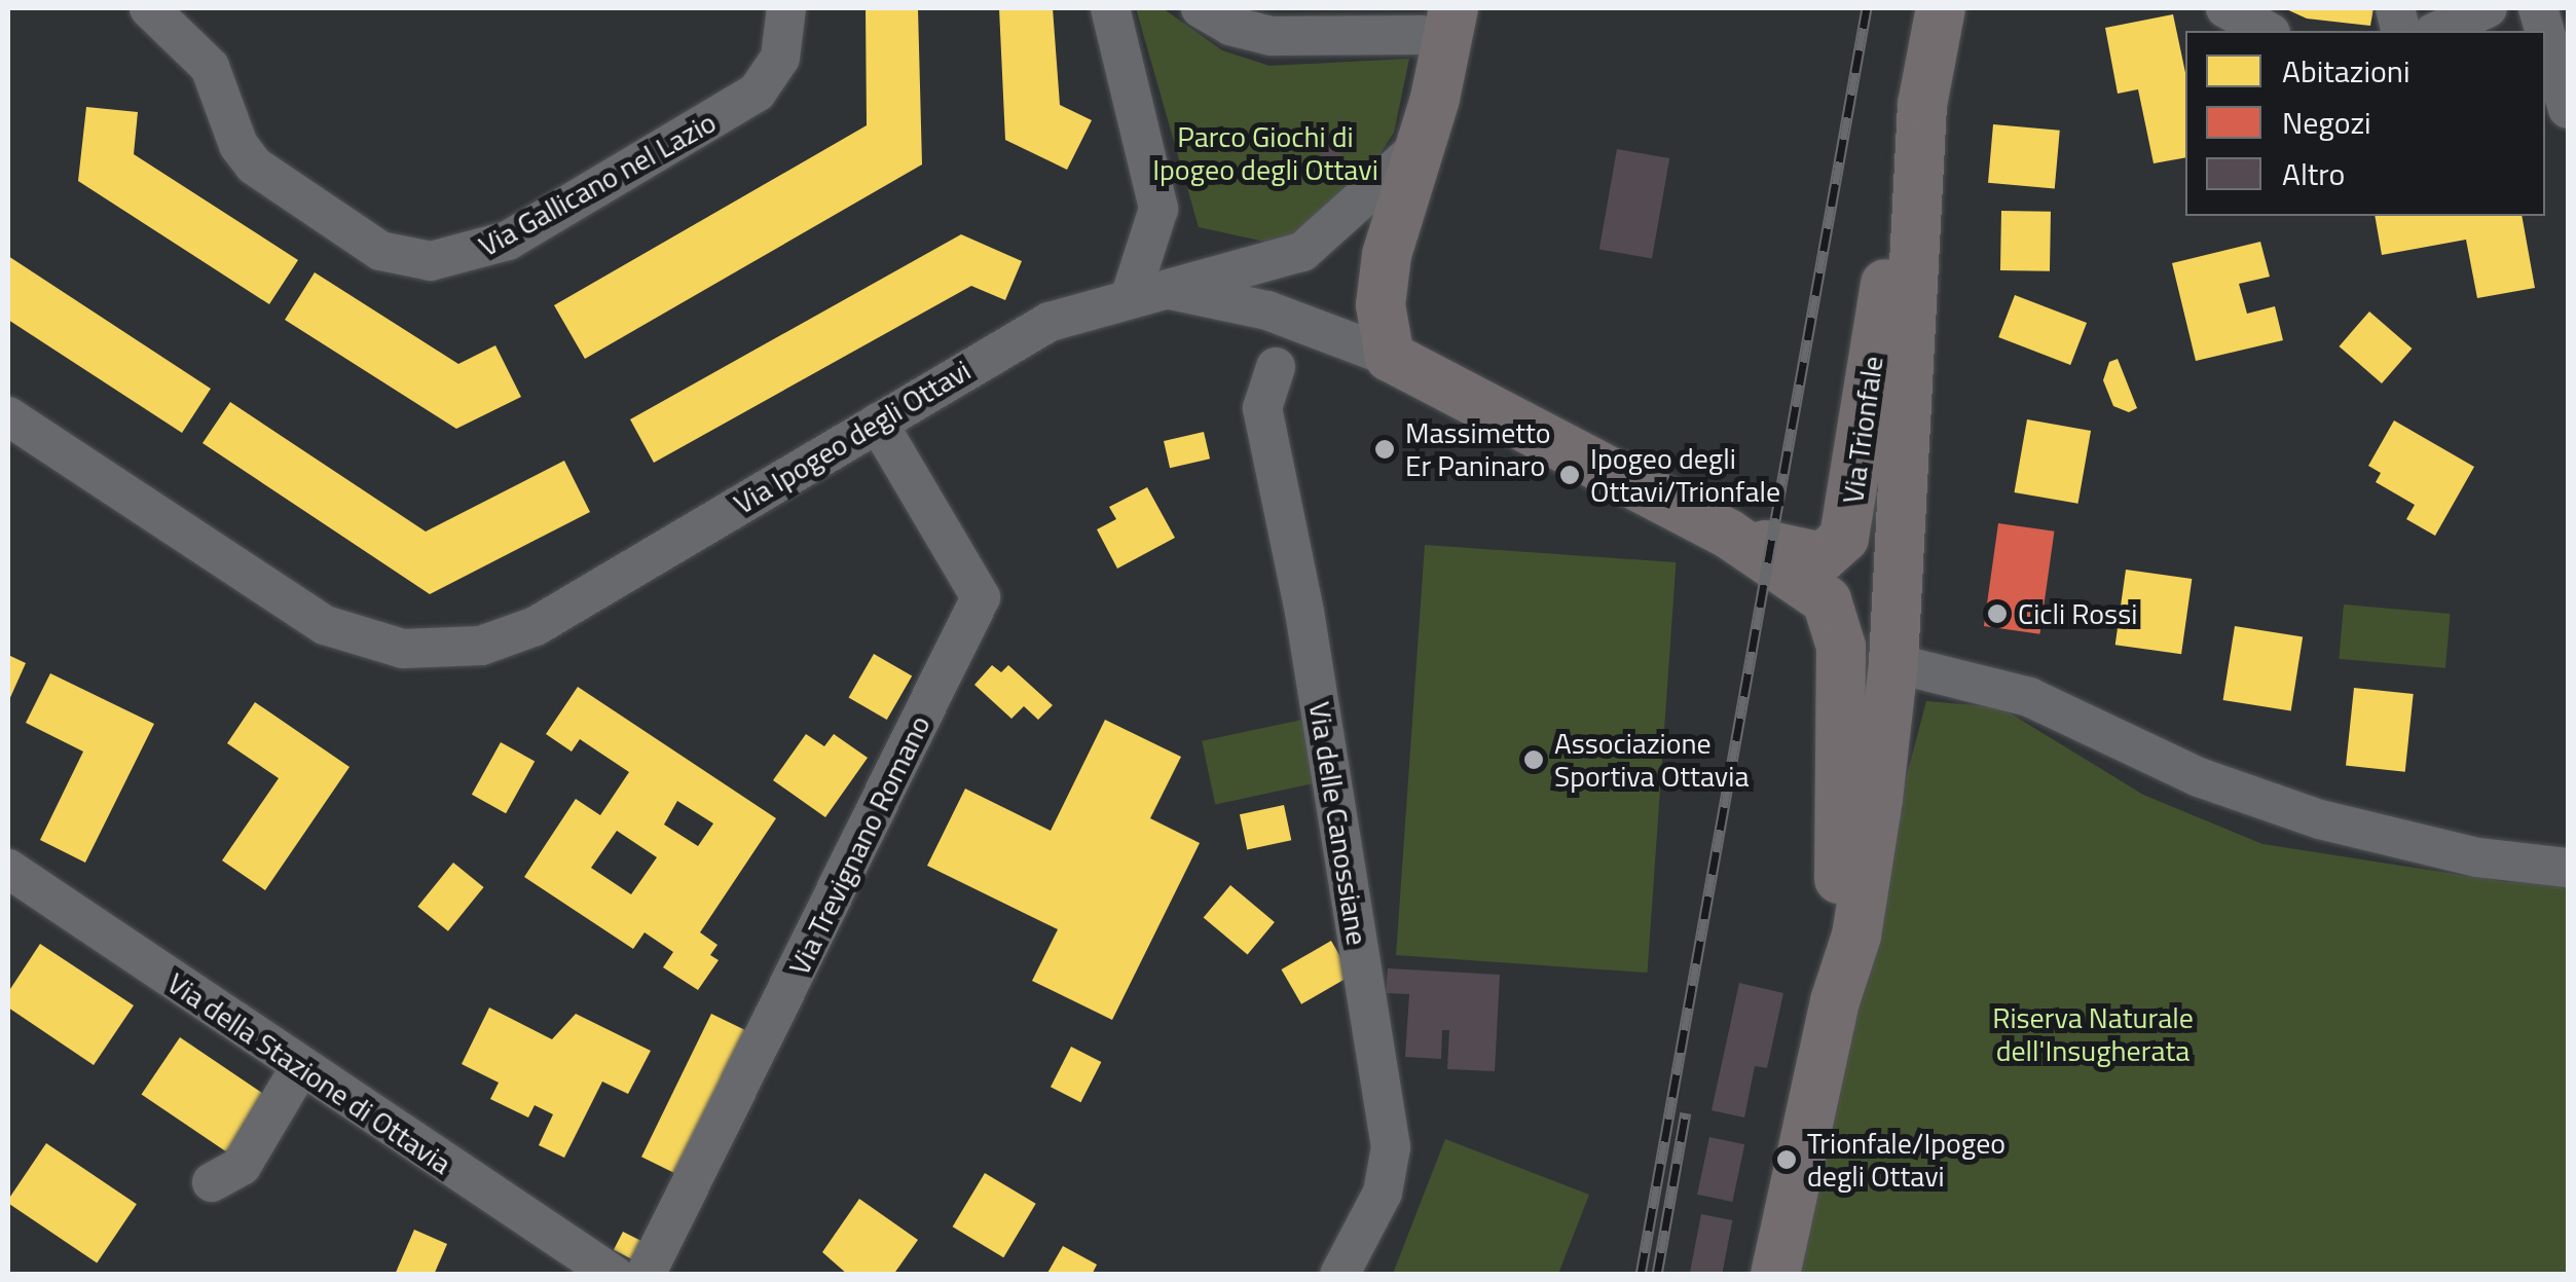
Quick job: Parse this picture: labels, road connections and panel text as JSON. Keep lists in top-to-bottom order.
{
  "streets": {
    "main road": ["Via Trionfale", "Via Ipogeo degli Ottavi"],
    "street": [
      "Via Gallicano nel Lazio",
      "Via delle Canossiane",
      "Via Trevignano Romano",
      "Via della Stazione di Ottavia"
    ]
  },
  "crossings": [
    ["Via Trionfale", "Via Ipogeo degli Ottavi"],
    ["Via Ipogeo degli Ottavi", "Via Trevignano Romano"]
  ],
  "parks": ["Parco Giochi di Ipogeo degli Ottavi", "Riserva Naturale dell'Insugherata"],
  "places": [
    "Massimetto Er Paninaro",
    "Ipogeo degli Ottavi/Trionfale",
    "Cicli Rossi",
    "Associazione Sportiva Ottavia",
    "Trionfale/Ipogeo degli Ottavi"
  ],
  "legend": ["Abitazioni", "Negozi", "Altro"]
}
